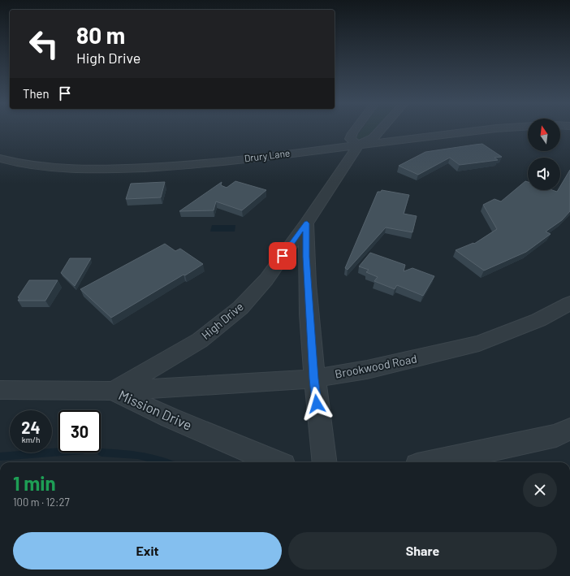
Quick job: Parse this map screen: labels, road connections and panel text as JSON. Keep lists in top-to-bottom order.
{
  "streets": {
    "street": [
      "Drury Lane",
      "High Drive",
      "Brookwood Road",
      "Mission Drive"
    ]
  },
  "crossings": [
    ["Drury Lane", "High Drive"],
    ["High Drive", "Brookwood Road"],
    ["High Drive", "Mission Drive"],
    ["Brookwood Road", "Mission Drive"]
  ],
  "north": "top",
  "page": {
    "turn": ["80 m", "High Drive"],
    "then": "Then",
    "speed": "24 km/h",
    "limit": "30",
    "heading": ["1 min", "100 m · 12:27"],
    "buttons": ["Exit", "Share"]
  }
}
